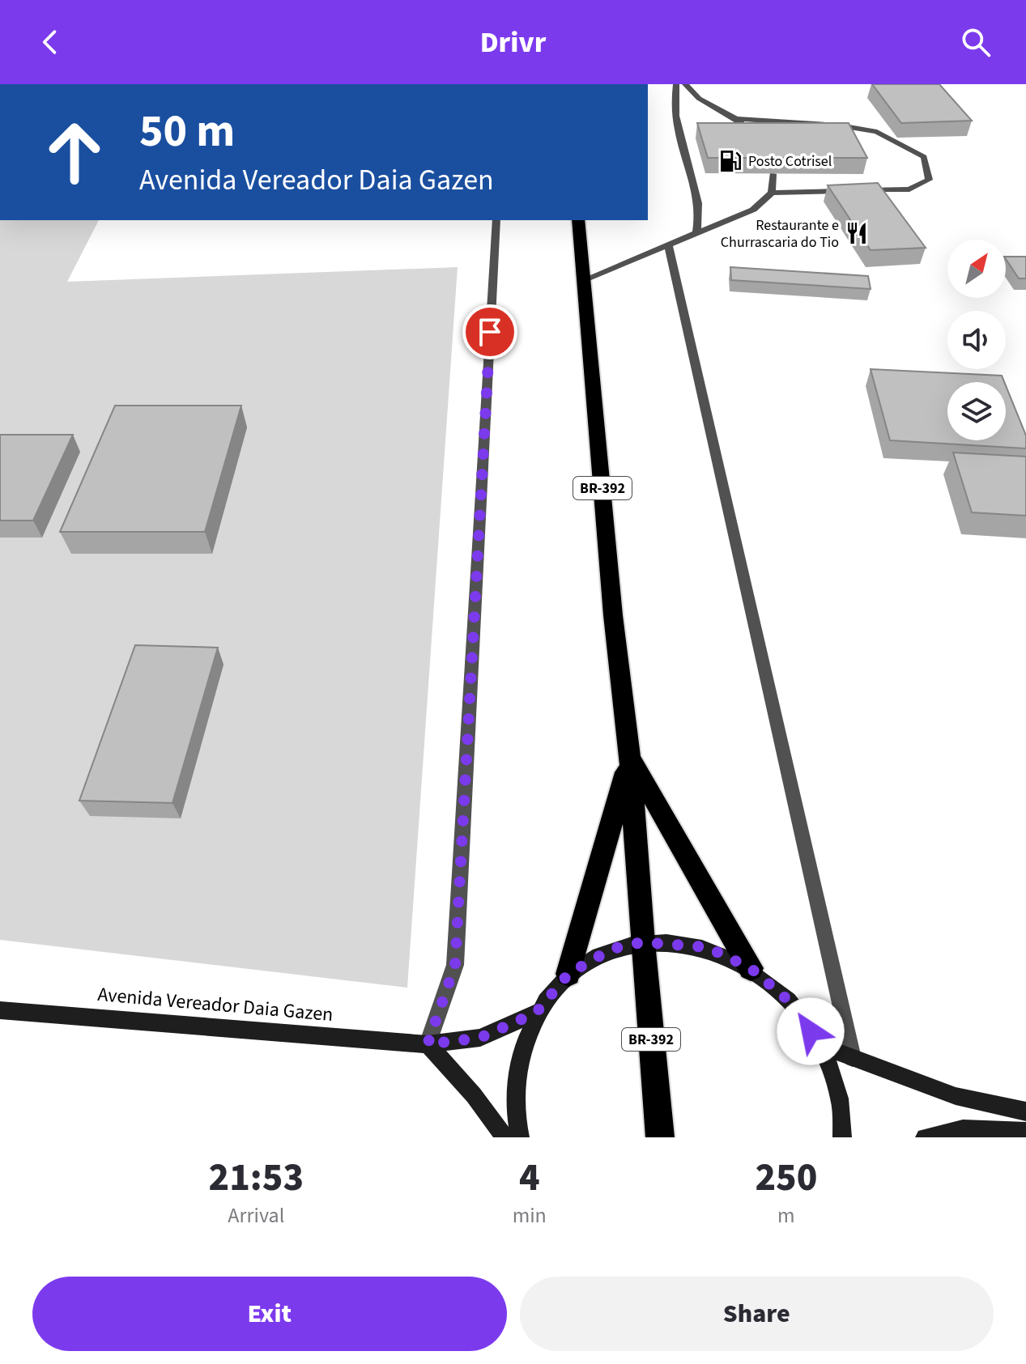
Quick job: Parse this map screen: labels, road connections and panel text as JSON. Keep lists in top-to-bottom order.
{
  "streets": {
    "highway": ["BR-392"],
    "main road": ["Avenida Vereador Daia Gazen"]
  },
  "places": {
    "fuel station": ["Posto Cotrisel"],
    "restaurant": ["Restaurante e Churrascaria do Tio"]
  },
  "north": "top right",
  "page": {
    "header": "Drivr",
    "turn": ["50 m", "Avenida Vereador Daia Gazen"],
    "eta": [
      "21:53",
      "Arrival",
      "4",
      "min",
      "250",
      "m"
    ],
    "buttons": ["Exit", "Share"]
  }
}
